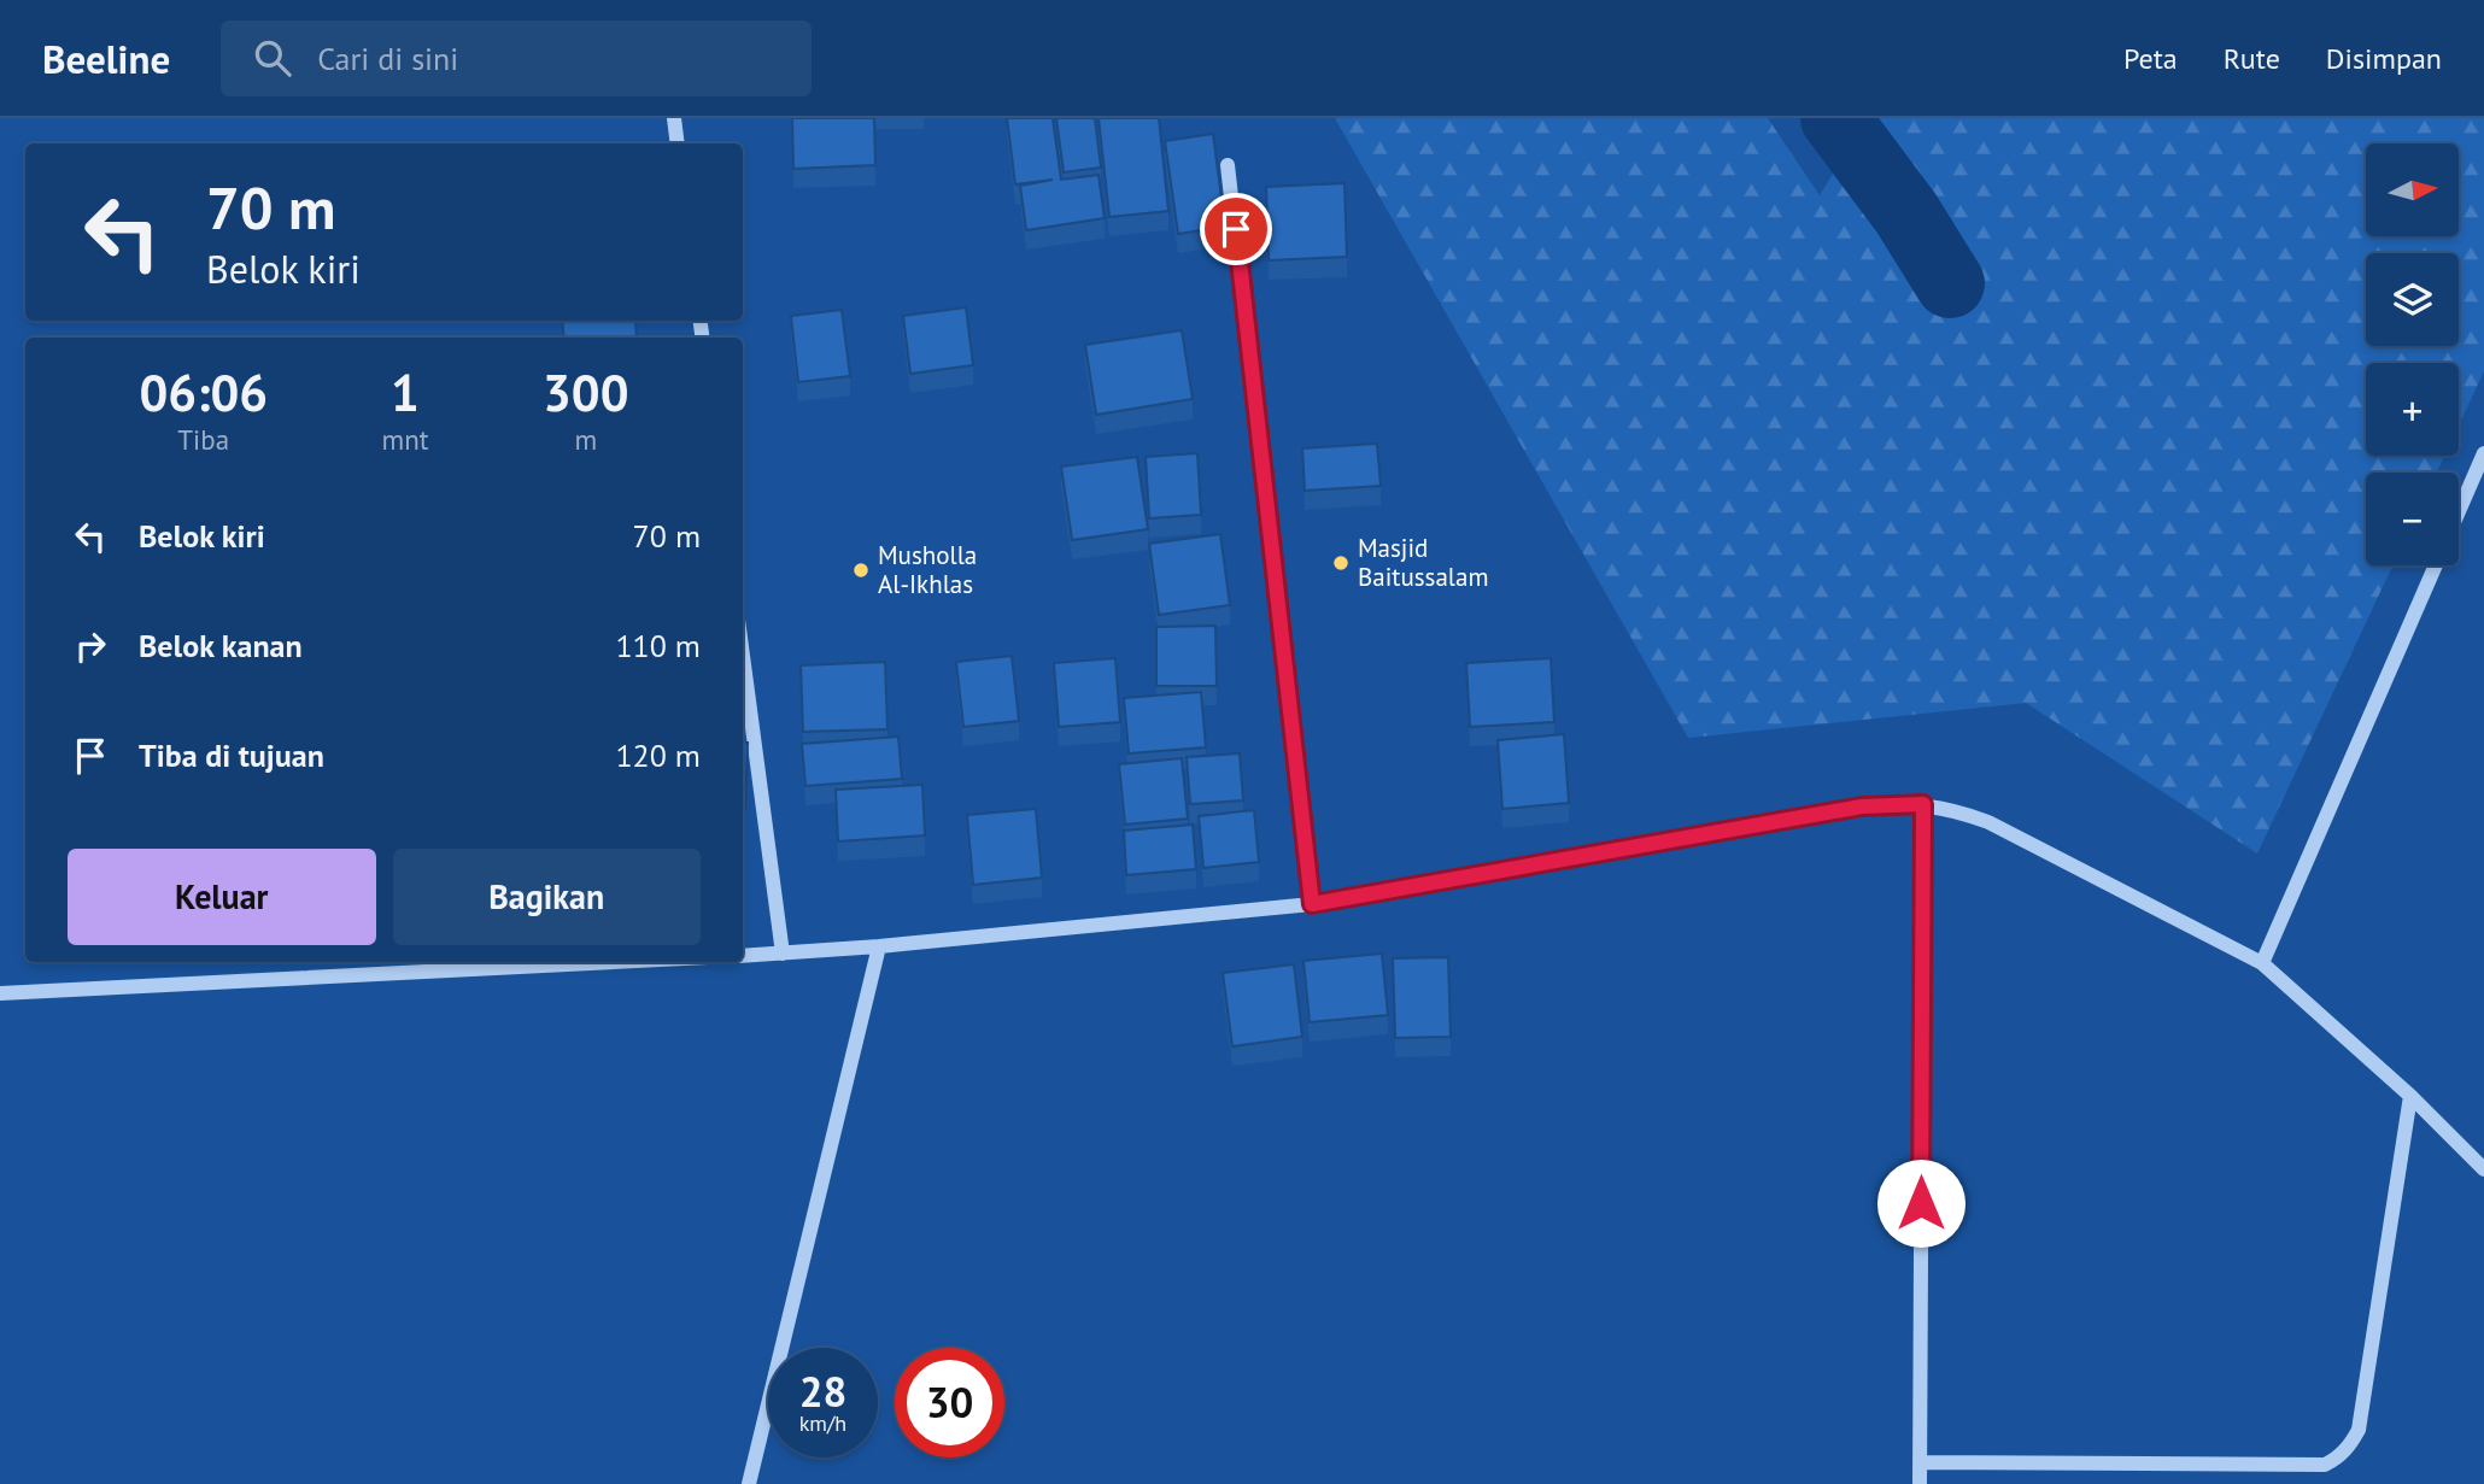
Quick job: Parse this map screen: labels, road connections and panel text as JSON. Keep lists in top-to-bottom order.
{
  "places": ["Masjid Baitussalam", "Musholla Al-Ikhlas"],
  "north": "right",
  "page": {
    "header": "Beeline",
    "search": "Cari di sini",
    "nav": ["Peta", "Rute", "Disimpan"],
    "map_buttons": ["+", "−"],
    "turn": ["70 m", "Belok kiri"],
    "eta": [
      "06:06",
      "Tiba",
      "1",
      "mnt",
      "300",
      "m"
    ],
    "list": [
      {
        "name": "Belok kiri",
        "value": "70 m"
      },
      {
        "name": "Belok kanan",
        "value": "110 m"
      },
      {
        "name": "Tiba di tujuan",
        "value": "120 m"
      }
    ],
    "buttons": ["Keluar", "Bagikan"],
    "speed": "28 km/h",
    "limit": "30"
  }
}
